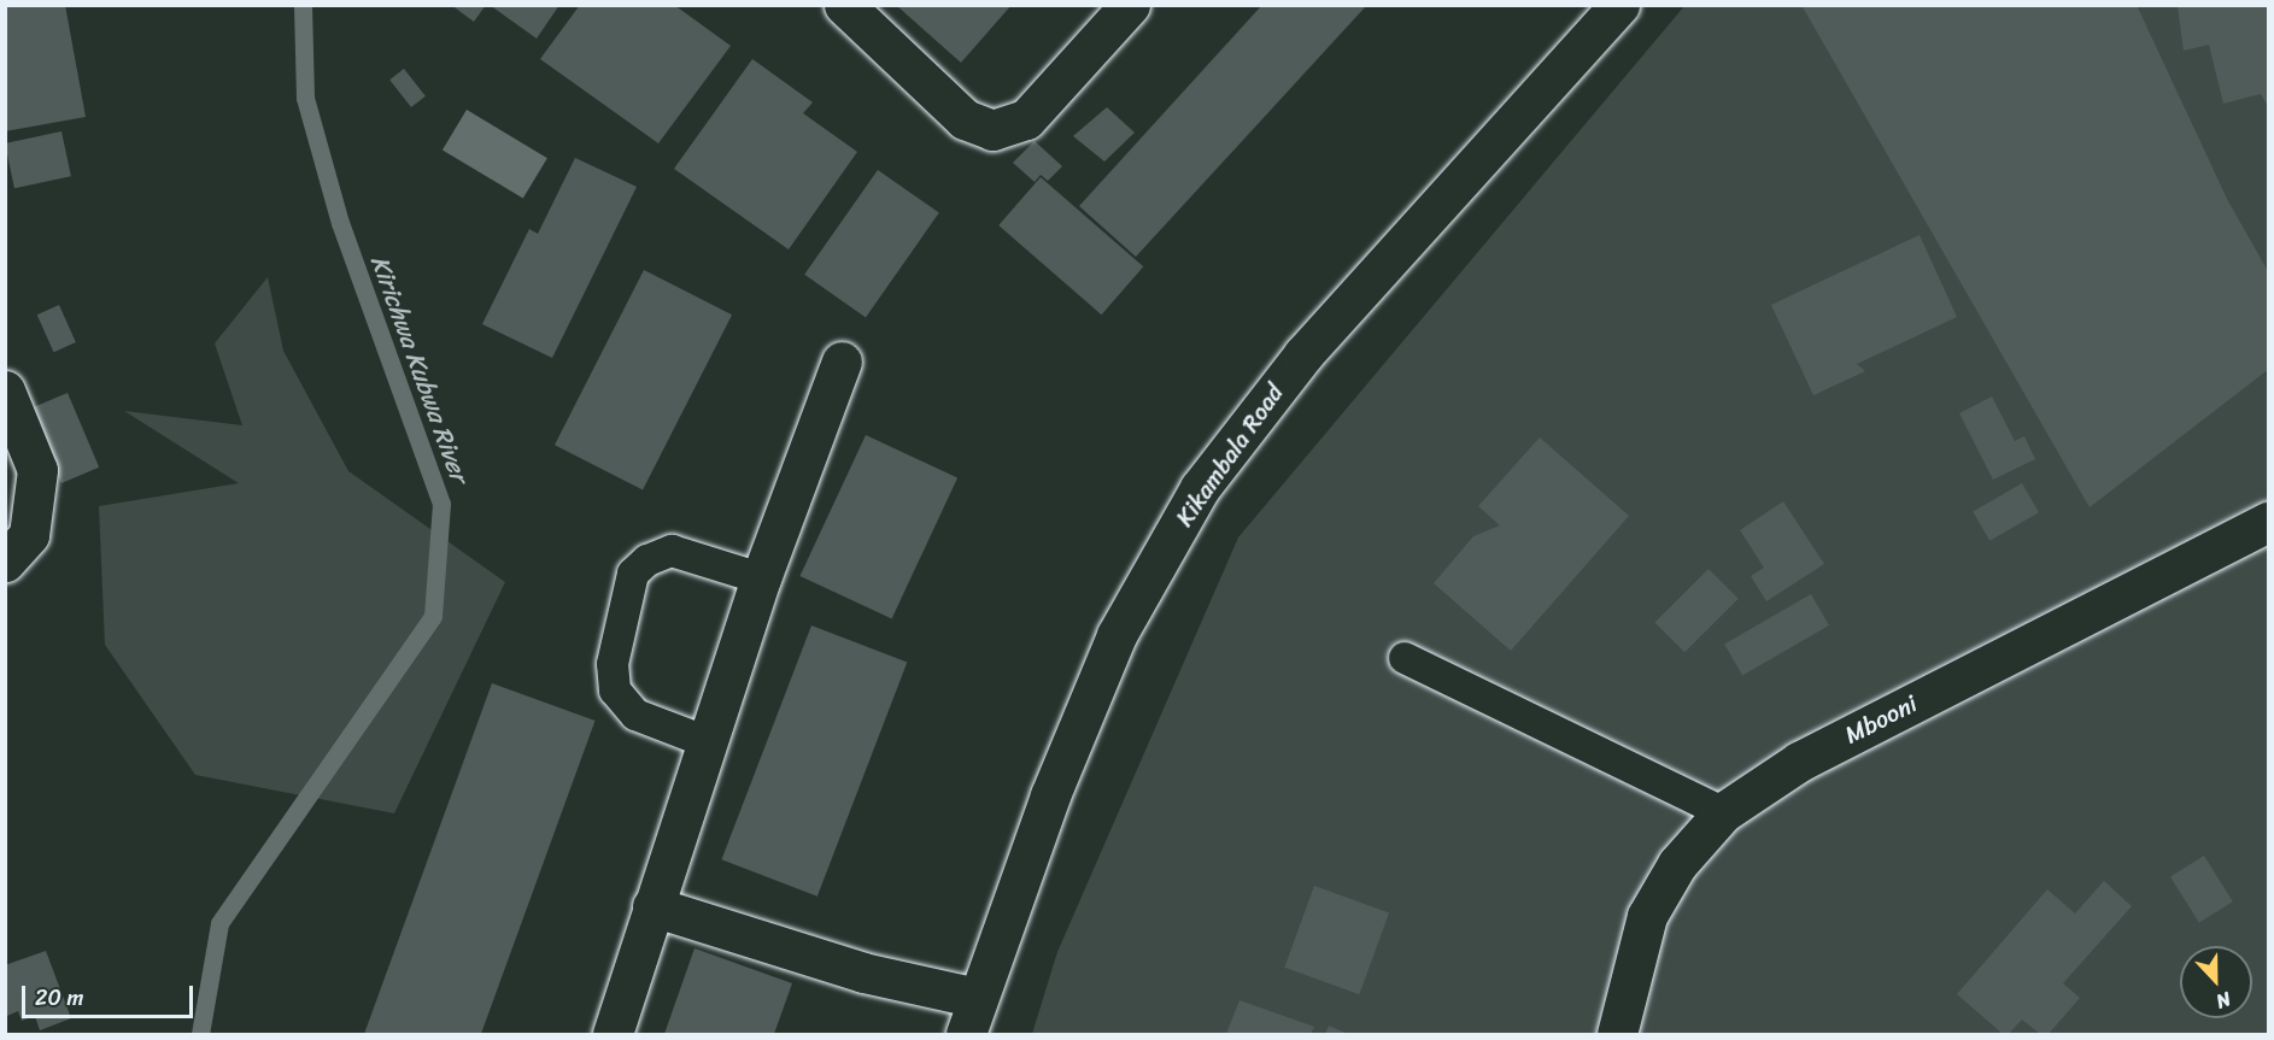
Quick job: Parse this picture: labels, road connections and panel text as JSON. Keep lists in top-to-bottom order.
{
  "streets": {
    "street": ["Kikambala Road", "Mbooni"]
  },
  "water": ["Kirichwa Kubwa River"],
  "scale_bar": "20 m",
  "north": "bottom"
}
